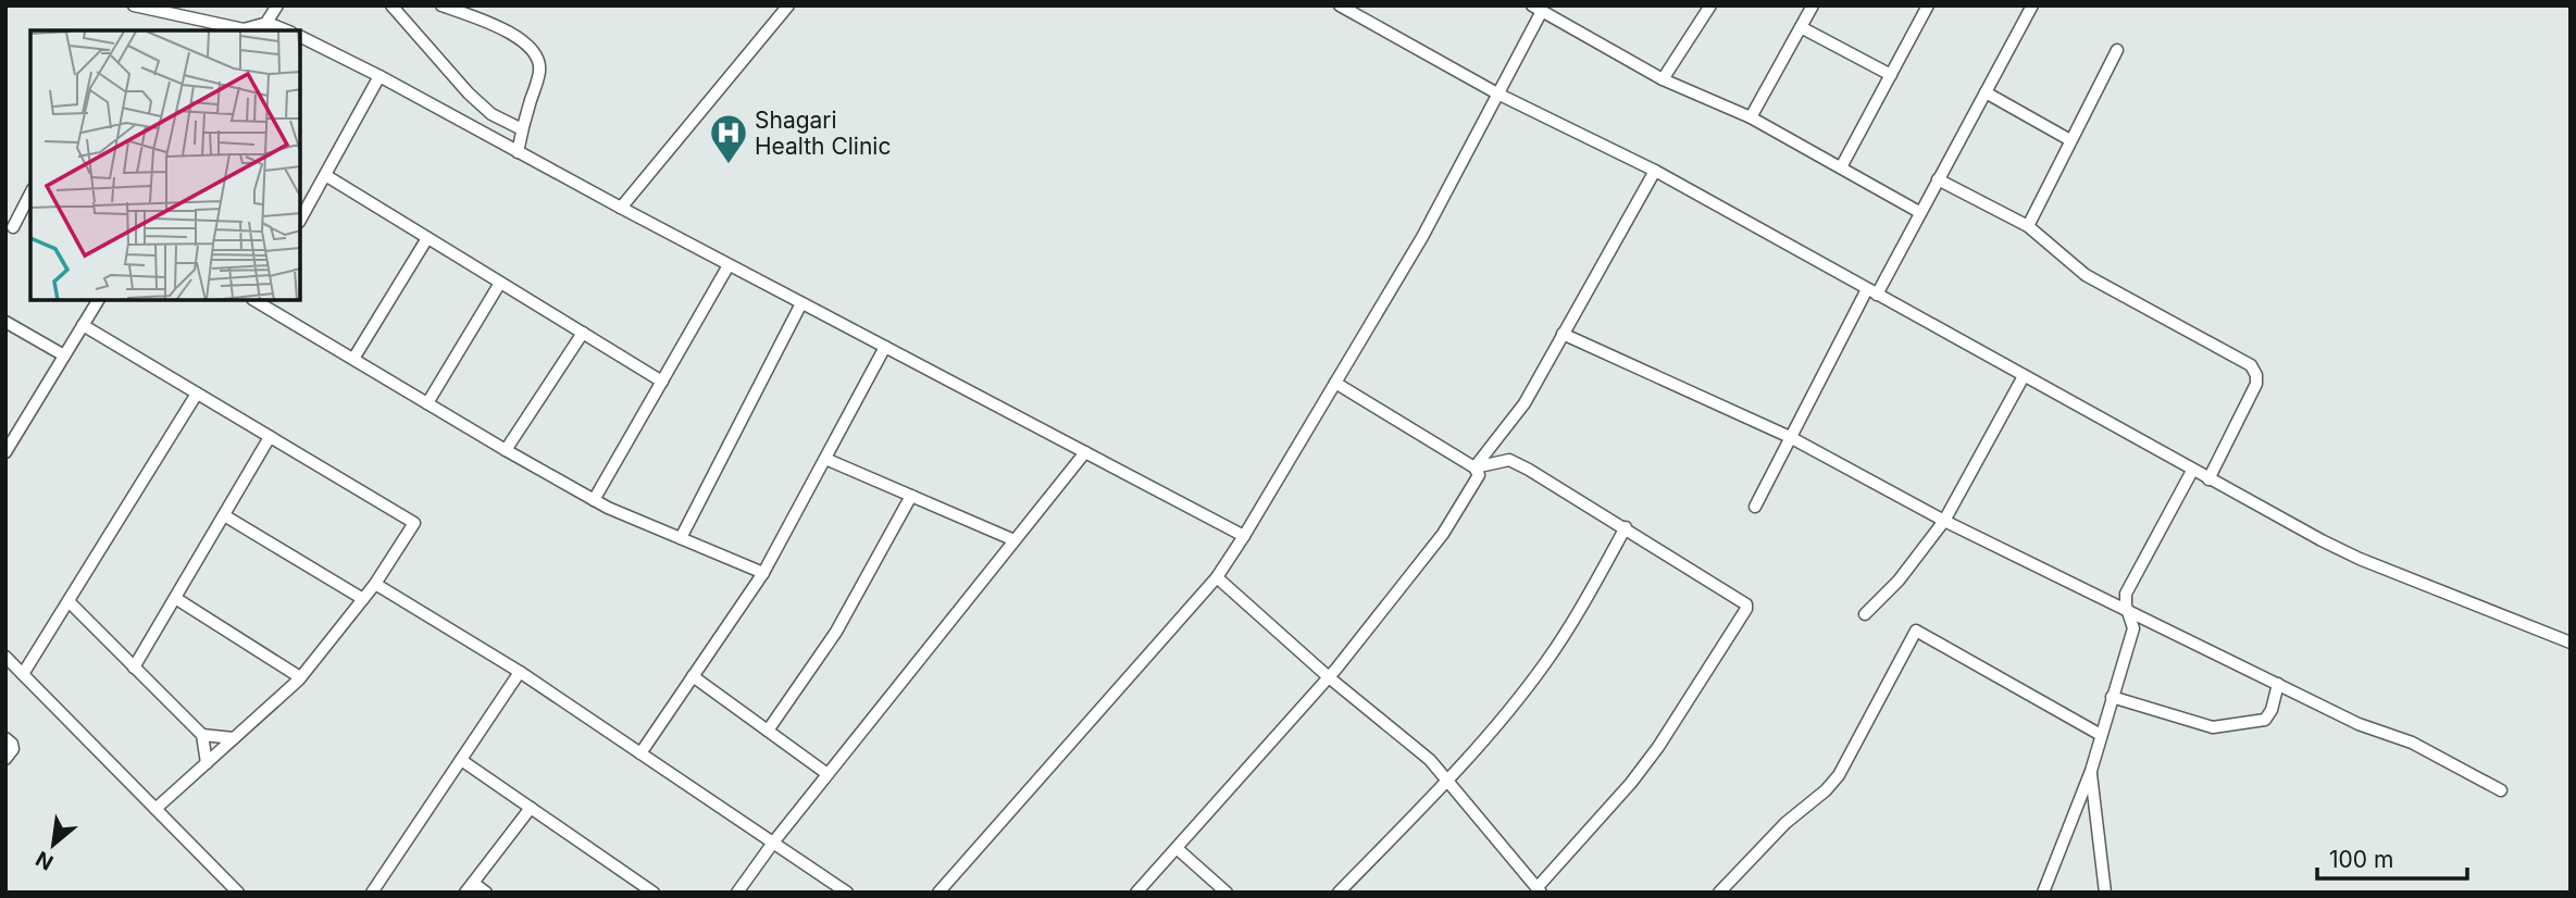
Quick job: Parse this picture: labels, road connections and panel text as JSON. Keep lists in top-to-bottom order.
{
  "places": {
    "hospital": ["Shagari Health Clinic"]
  },
  "scale_bar": "100 m",
  "north": "bottom left"
}
